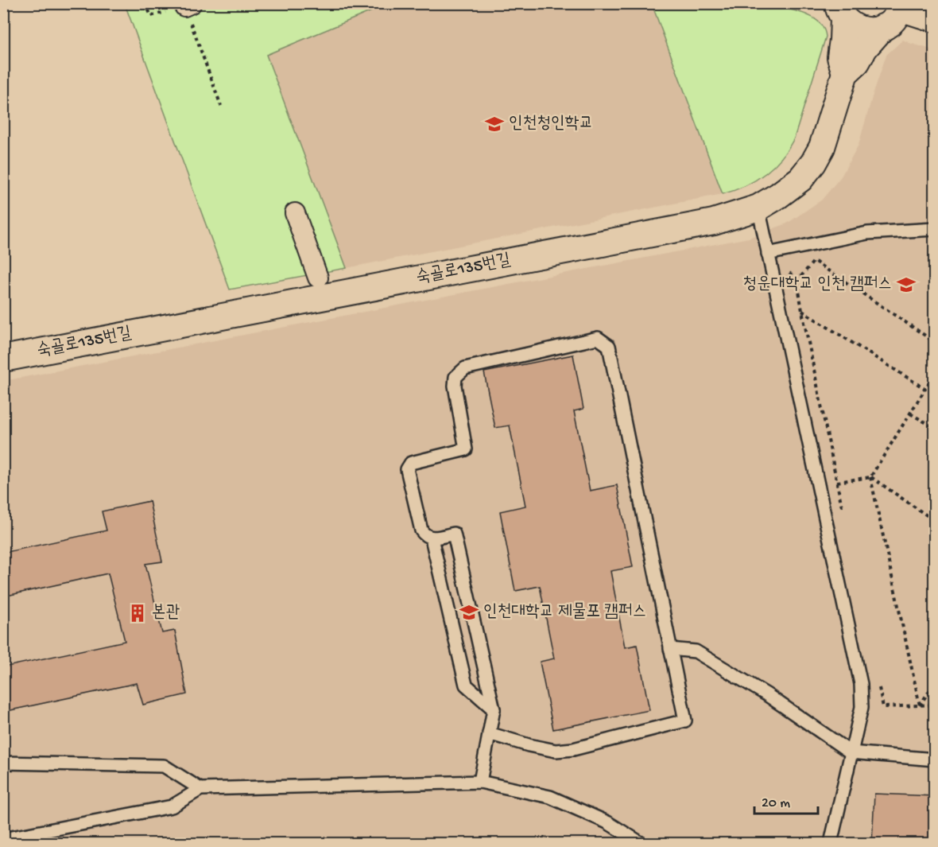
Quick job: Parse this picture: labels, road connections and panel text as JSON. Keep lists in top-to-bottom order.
{
  "streets": {
    "street": ["숙골로135번길"]
  },
  "places": {
    "school or university": ["인천청인학교", "청운대학교 인천 캠퍼스", "인천대학교 제물포 캠퍼스"],
    "building": ["본관"]
  },
  "scale_bar": "20 m"
}
